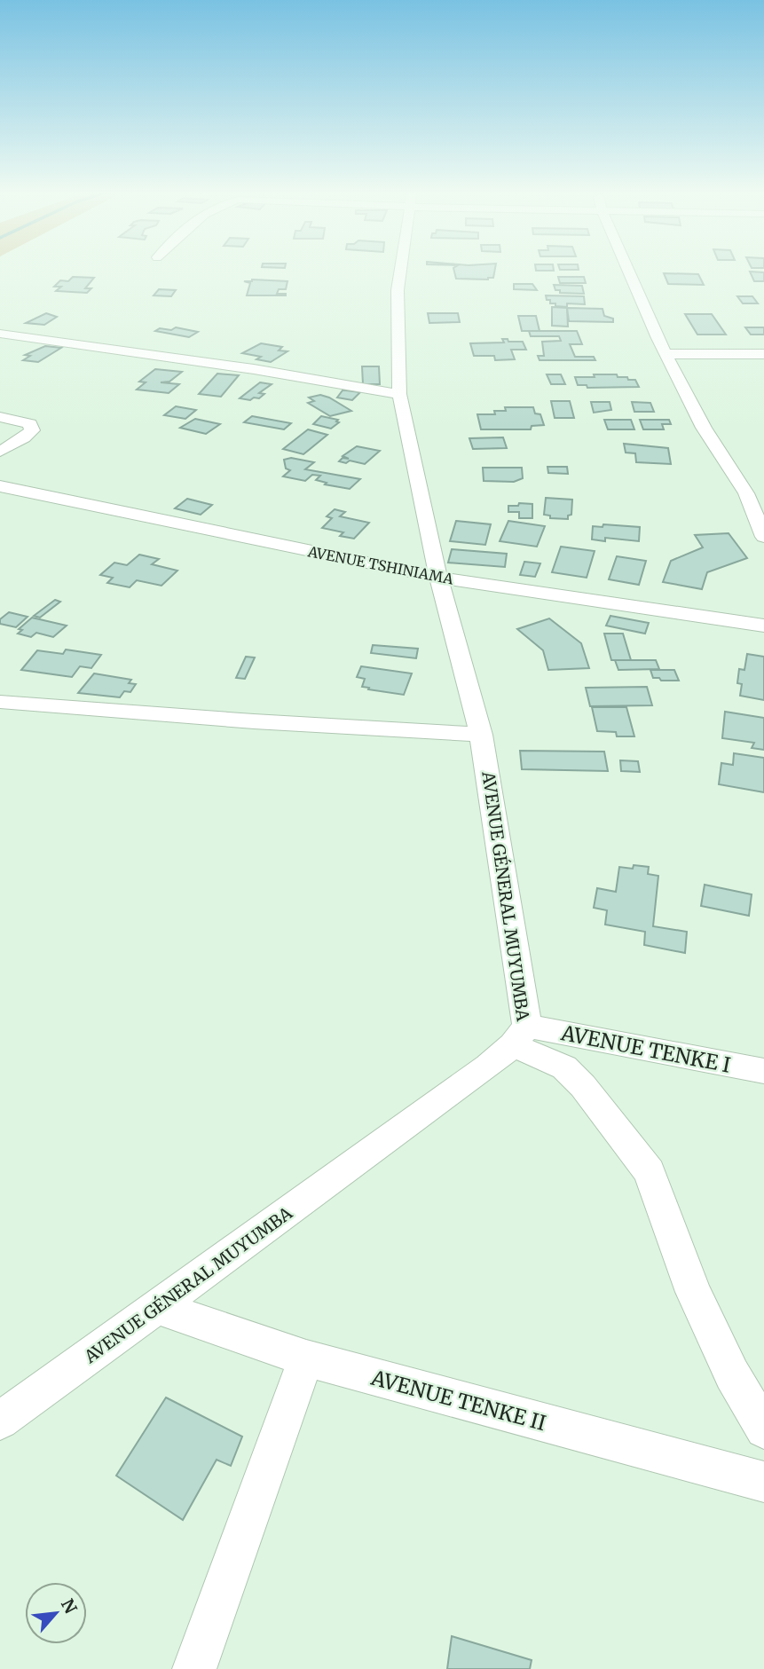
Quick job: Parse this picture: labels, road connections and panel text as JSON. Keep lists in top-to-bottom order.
{
  "streets": {
    "street": [
      "AVENUE TSHINIAMA",
      "AVENUE GÉNERAL MUYUMBA",
      "AVENUE TENKE I",
      "AVENUE TENKE II"
    ]
  },
  "crossings": [
    ["AVENUE TSHINIAMA", "AVENUE GÉNERAL MUYUMBA"],
    ["AVENUE GÉNERAL MUYUMBA", "AVENUE TENKE I"],
    ["AVENUE GÉNERAL MUYUMBA", "AVENUE TENKE II"]
  ],
  "north": "top right"
}
